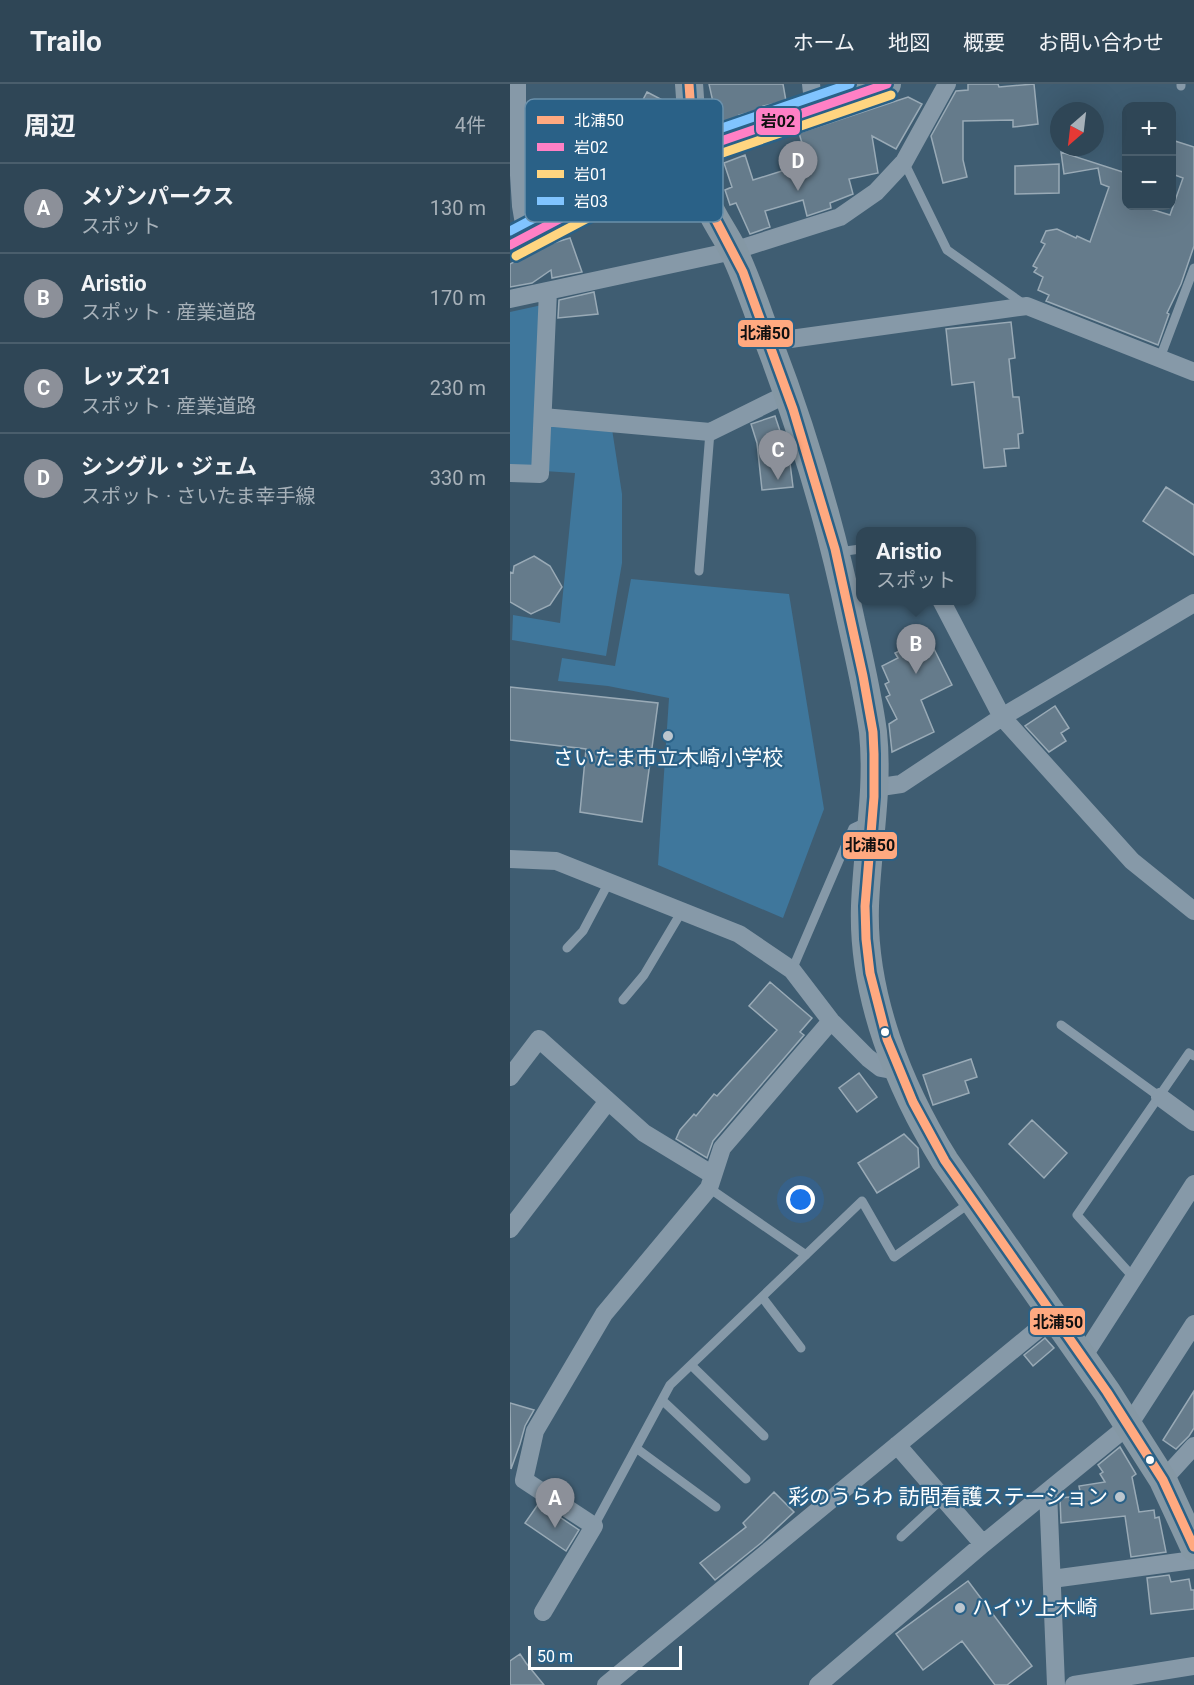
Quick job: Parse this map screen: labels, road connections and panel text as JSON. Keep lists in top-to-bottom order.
{
  "places": ["さいたま市立木崎小学校", "彩のうらわ 訪問看護ステーション", "ハイツ上木崎"],
  "lines": [
    "transit line 北浦50",
    "transit line 岩02",
    "transit line 岩03",
    "transit line 岩01"
  ],
  "legend": [
    "北浦50",
    "岩02",
    "岩01",
    "岩03"
  ],
  "scale_bar": "50 m",
  "north": "bottom left",
  "page": {
    "header": "Trailo",
    "nav": [
      "ホーム",
      "地図",
      "概要",
      "お問い合わせ"
    ],
    "heading": ["周辺", "4件"],
    "map_buttons": ["+", "−"],
    "pins": [
      "D",
      "C",
      "B",
      "A"
    ],
    "list": [
      {
        "mark": "A",
        "name": "メゾンパークス",
        "note": "スポット",
        "value": "130 m"
      },
      {
        "mark": "B",
        "name": "Aristio",
        "note": "スポット · 産業道路",
        "value": "170 m"
      },
      {
        "mark": "C",
        "name": "レッズ21",
        "note": "スポット · 産業道路",
        "value": "230 m"
      },
      {
        "mark": "D",
        "name": "シングル・ジェム",
        "note": "スポット · さいたま幸手線",
        "value": "330 m"
      }
    ],
    "popup": ["Aristio", "スポット"],
    "scale": "50 m"
  }
}
